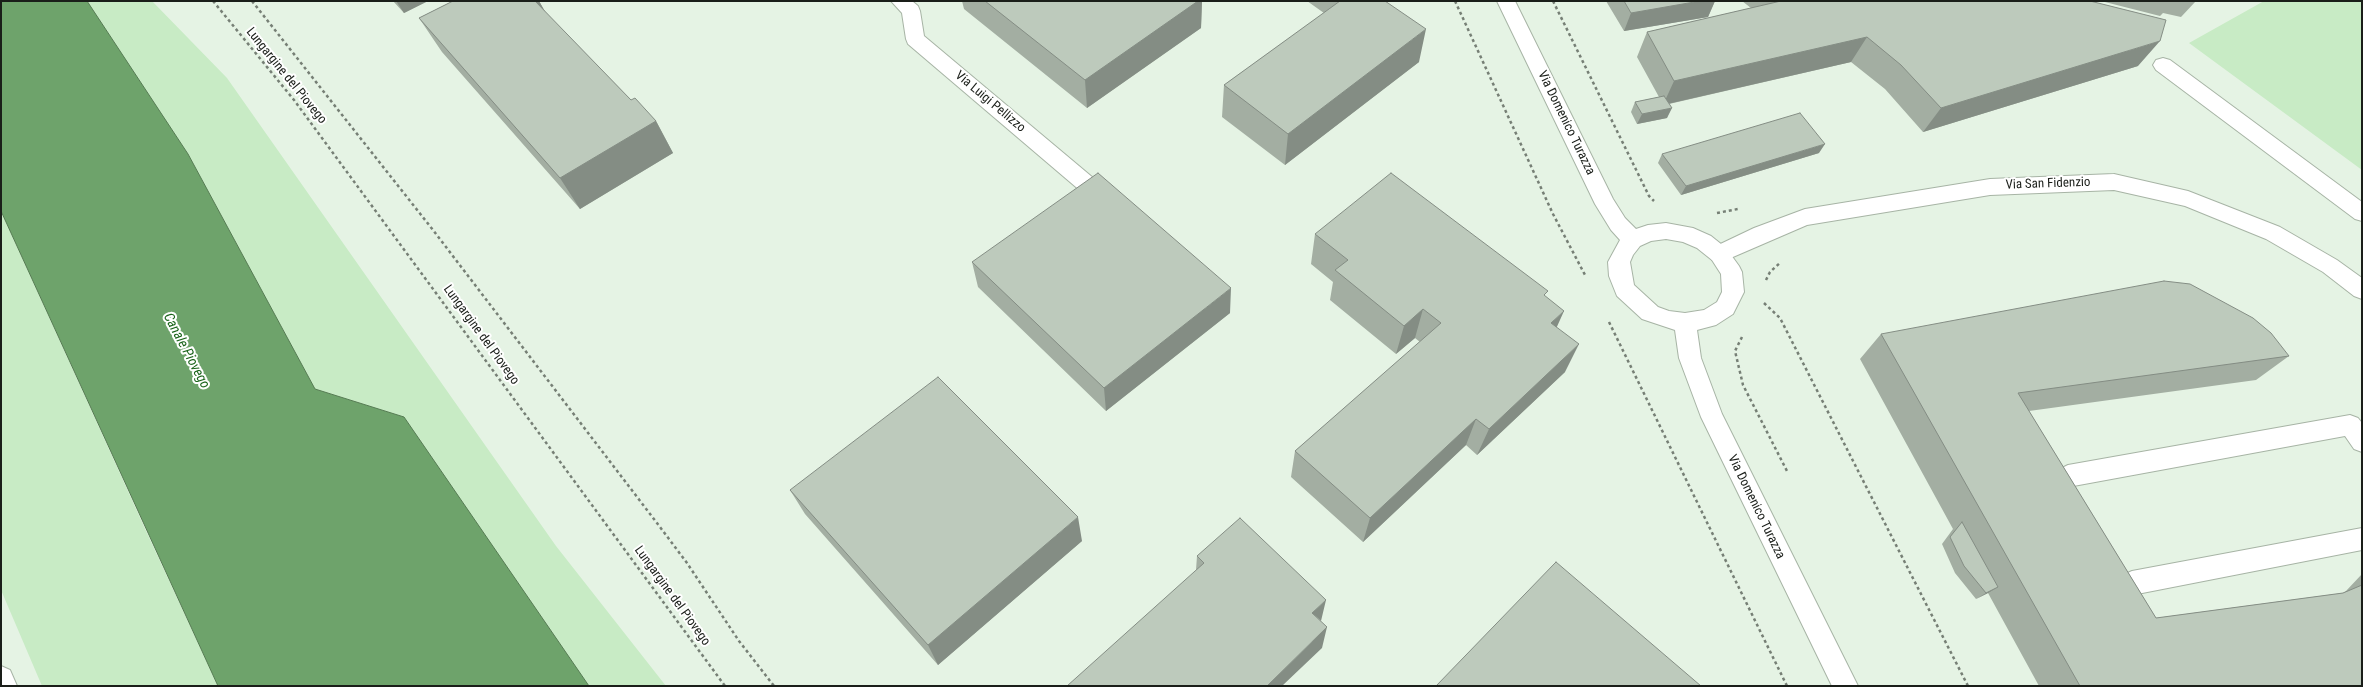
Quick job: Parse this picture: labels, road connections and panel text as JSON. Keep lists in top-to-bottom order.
{
  "streets": {
    "main road": ["Via Luigi Pellizzo", "Via Domenico Turazza", "Via San Fidenzio"],
    "path": ["Lungargine del Piovego"]
  },
  "crossings": [
    ["Via Domenico Turazza", "Via San Fidenzio"]
  ],
  "water": ["Canale Piovego"]
}
